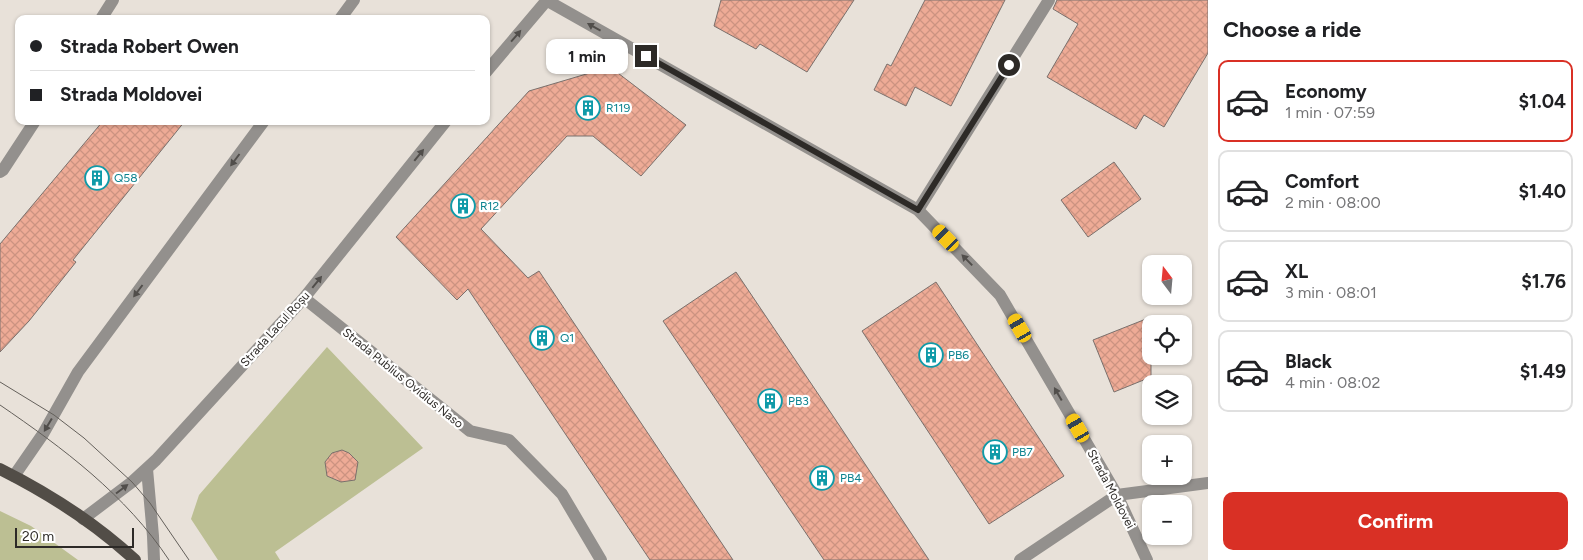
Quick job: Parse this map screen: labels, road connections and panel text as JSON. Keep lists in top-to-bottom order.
{
  "streets": {
    "street": ["Strada Lacul Roșu", "Strada Publius Ovidius Naso", "Strada Moldovei"]
  },
  "crossings": [
    ["Strada Lacul Roșu", "Strada Publius Ovidius Naso"]
  ],
  "one_way": ["Strada Lacul Roșu", "Strada Moldovei"],
  "places": {
    "building": [
      "R119",
      "Q58",
      "R12",
      "Q1",
      "PB6",
      "PB3",
      "PB7",
      "PB4"
    ]
  },
  "scale_bar": "20 m",
  "north": "top",
  "page": {
    "heading": "Choose a ride",
    "banner": ["Strada Robert Owen", "Strada Moldovei"],
    "bubble": "1 min",
    "list": [
      {
        "name": "Economy",
        "note": "1 min · 07:59",
        "value": "$1.04"
      },
      {
        "name": "Comfort",
        "note": "2 min · 08:00",
        "value": "$1.40"
      },
      {
        "name": "XL",
        "note": "3 min · 08:01",
        "value": "$1.76"
      },
      {
        "name": "Black",
        "note": "4 min · 08:02",
        "value": "$1.49"
      }
    ],
    "map_buttons": ["+", "−"],
    "buttons": "Confirm",
    "scale": "20 m"
  }
}
